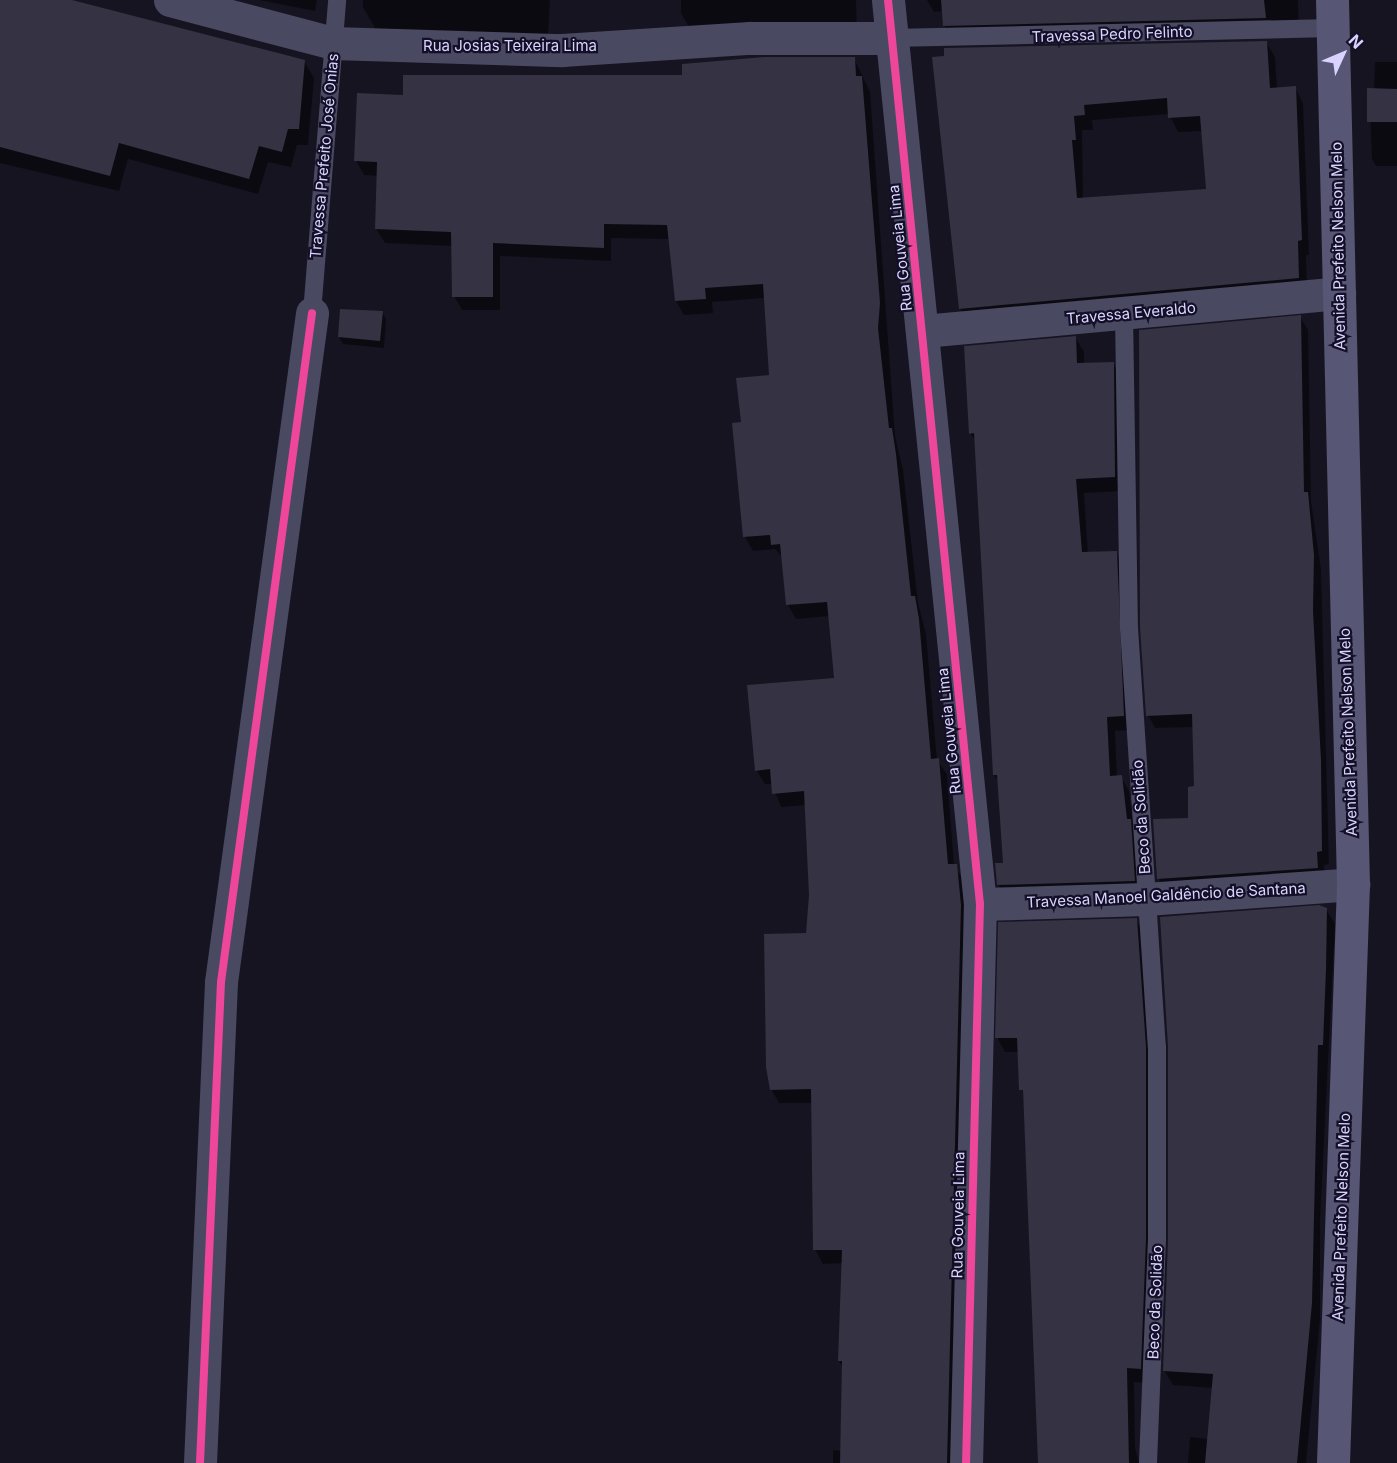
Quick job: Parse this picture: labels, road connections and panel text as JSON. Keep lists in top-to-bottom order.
{
  "streets": {
    "main road": ["Avenida Prefeito Nelson Melo"],
    "street": [
      "Rua Josias Teixeira Lima",
      "Rua Gouveia Lima",
      "Travessa Everaldo",
      "Travessa Manoel Galdêncio de Santana"
    ],
    "lane": ["Travessa Pedro Felinto", "Travessa Prefeito José Onias", "Beco da Solidão"]
  },
  "crossings": [
    ["Travessa Pedro Felinto", "Rua Josias Teixeira Lima"],
    ["Travessa Pedro Felinto", "Avenida Prefeito Nelson Melo"],
    ["Travessa Pedro Felinto", "Rua Gouveia Lima"],
    ["Rua Josias Teixeira Lima", "Travessa Prefeito José Onias"],
    ["Rua Josias Teixeira Lima", "Rua Gouveia Lima"],
    ["Avenida Prefeito Nelson Melo", "Travessa Everaldo"],
    ["Avenida Prefeito Nelson Melo", "Travessa Manoel Galdêncio de Santana"],
    ["Rua Gouveia Lima", "Travessa Everaldo"],
    ["Rua Gouveia Lima", "Travessa Manoel Galdêncio de Santana"],
    ["Travessa Everaldo", "Beco da Solidão"],
    ["Beco da Solidão", "Travessa Manoel Galdêncio de Santana"]
  ],
  "north": "top right"
}
